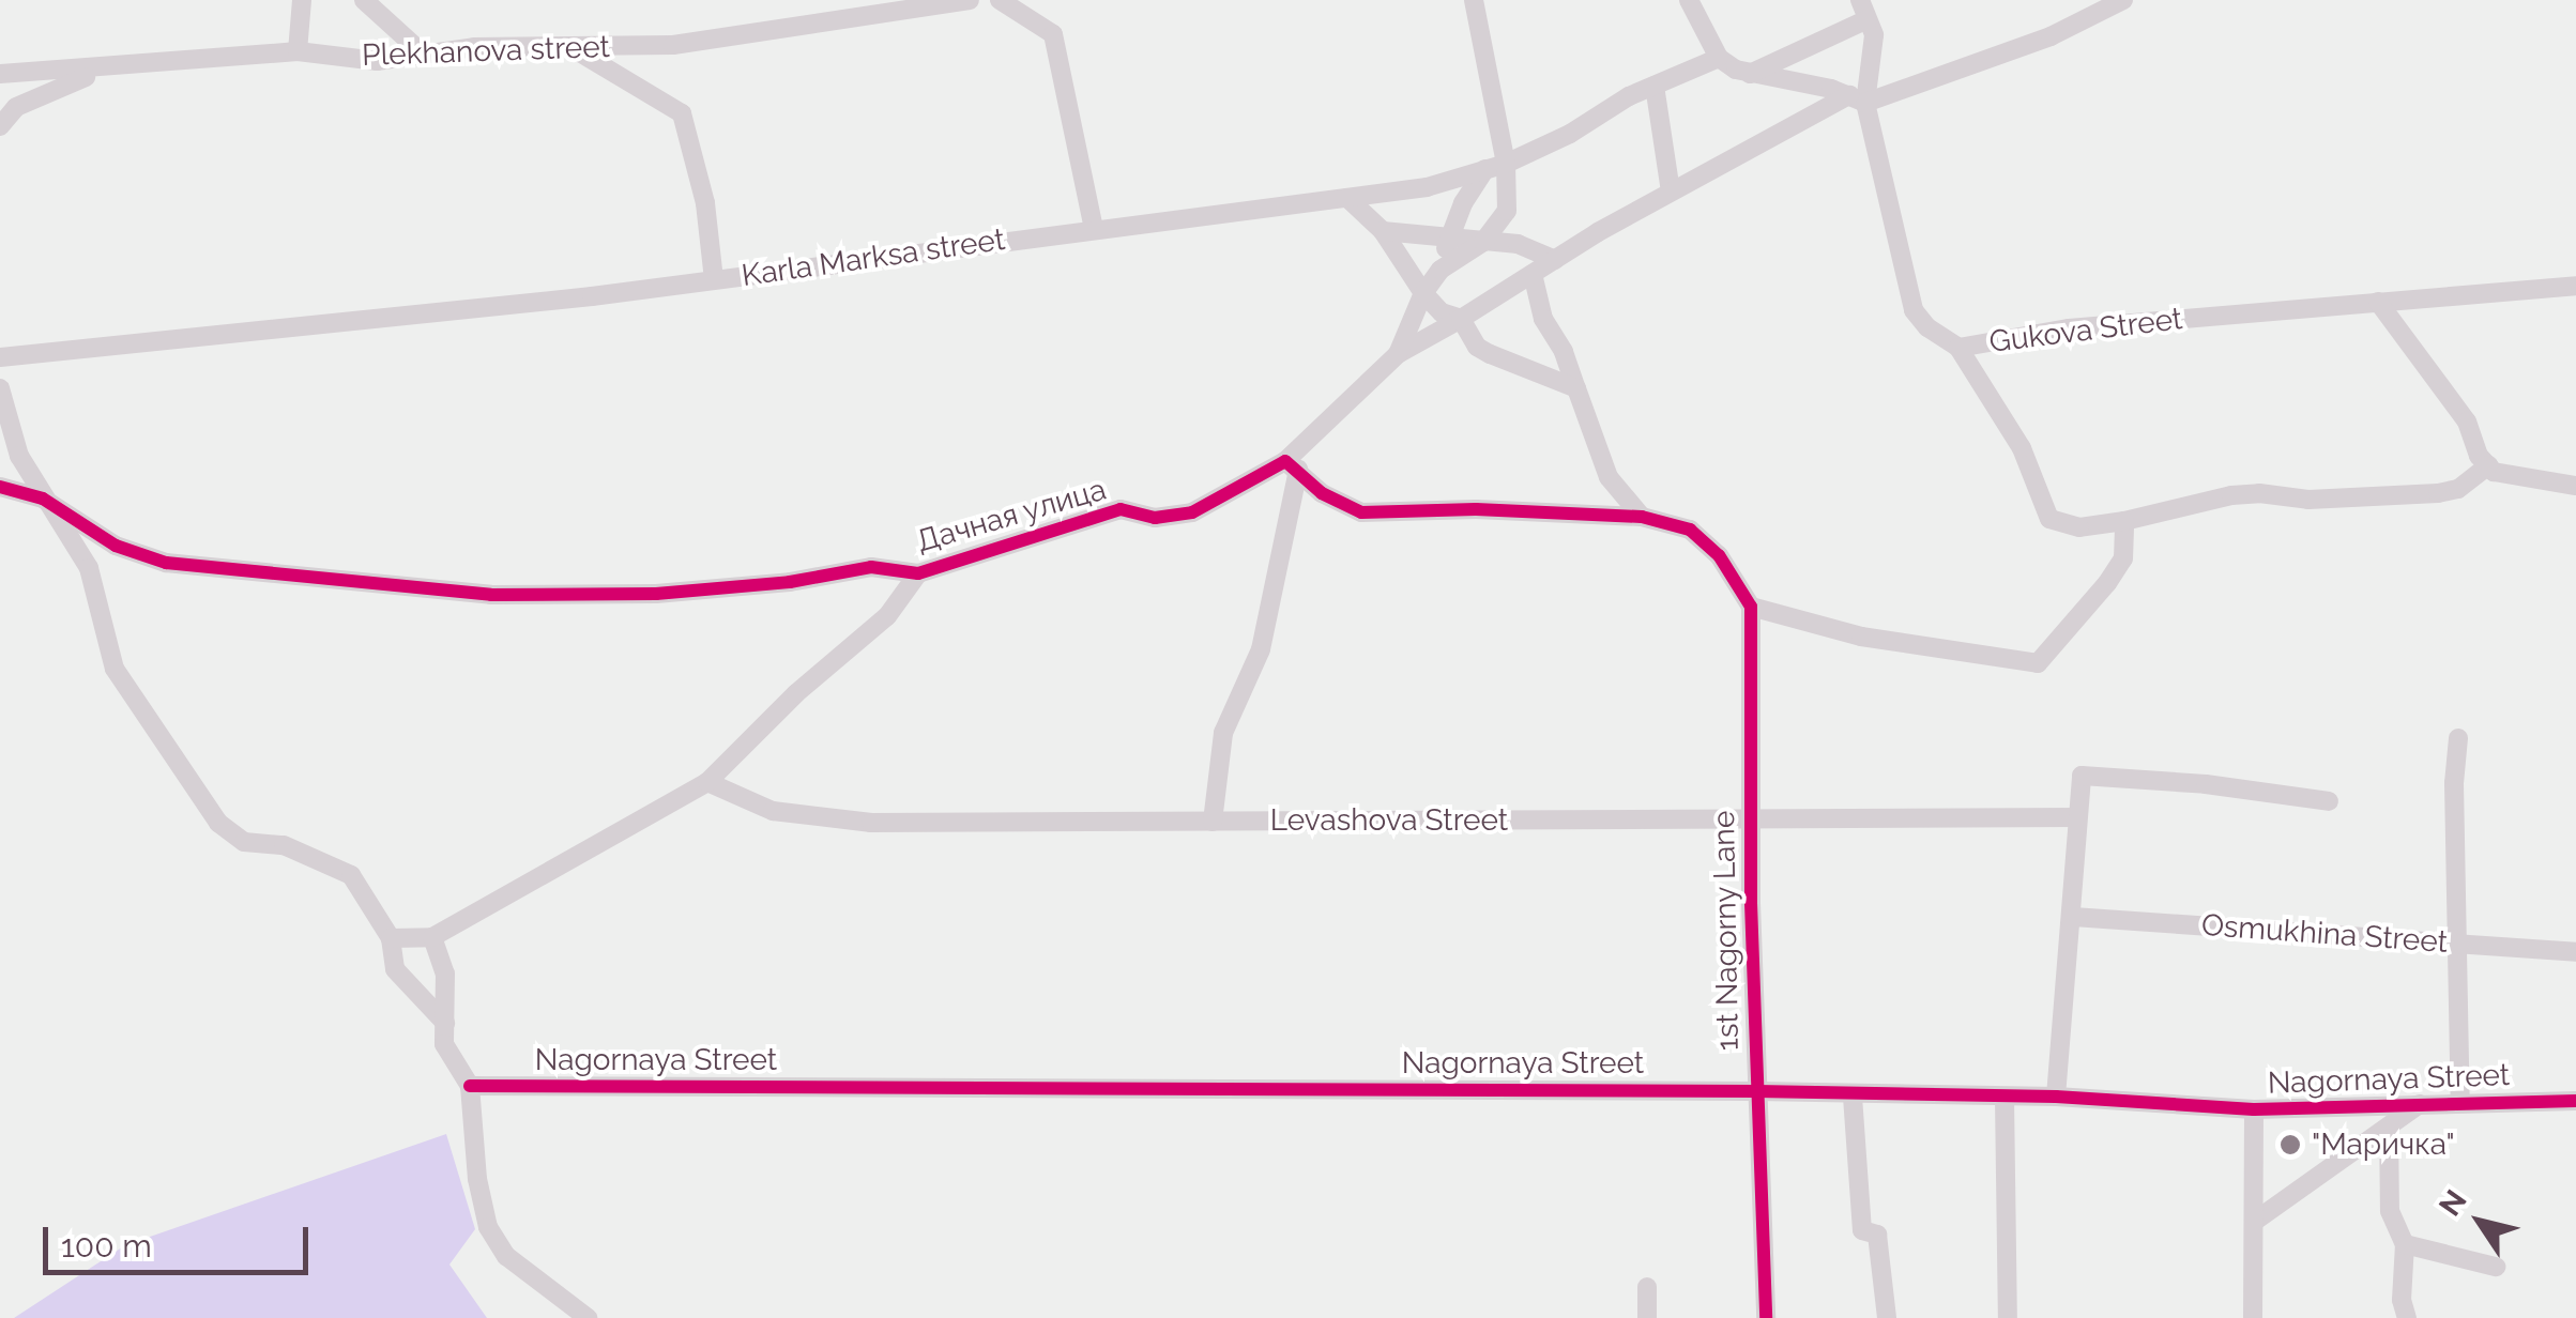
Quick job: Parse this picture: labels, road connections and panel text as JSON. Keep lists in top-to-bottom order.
{
  "streets": {
    "street": [
      "Plekhanova street",
      "Karla Marksa street",
      "Gukova Street",
      "Дачная улица",
      "Levashova Street",
      "1st Nagorny Lane",
      "Osmukhina Street",
      "Nagornaya Street"
    ]
  },
  "crossings": [
    ["Levashova Street", "1st Nagorny Lane"],
    ["1st Nagorny Lane", "Nagornaya Street"]
  ],
  "places": ["\"Маричка\""],
  "scale_bar": "100 m",
  "north": "top left"
}
